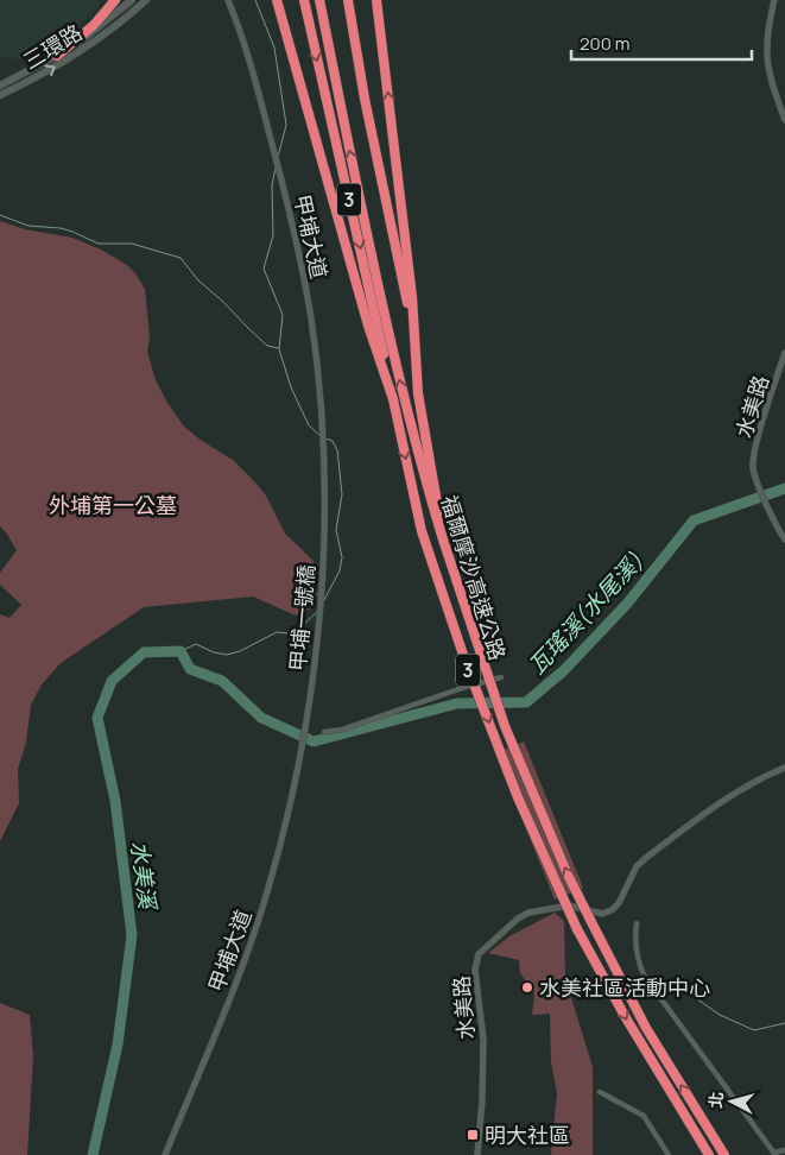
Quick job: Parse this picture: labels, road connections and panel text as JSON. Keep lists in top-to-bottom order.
{
  "streets": {
    "highway": ["3", "福爾摩沙高速公路"],
    "main road": ["三環路"],
    "street": ["甲埔大道", "水美路", "甲埔一號橋"]
  },
  "crossings": [
    ["甲埔大道", "甲埔一號橋"]
  ],
  "water": ["瓦瑤溪(水尾溪)", "水美溪"],
  "parks": ["外埔第一公墓"],
  "places": {
    "other": ["水美社區活動中心"],
    "transit": ["明大社區"]
  },
  "scale_bar": "200 m",
  "north": "left"
}
